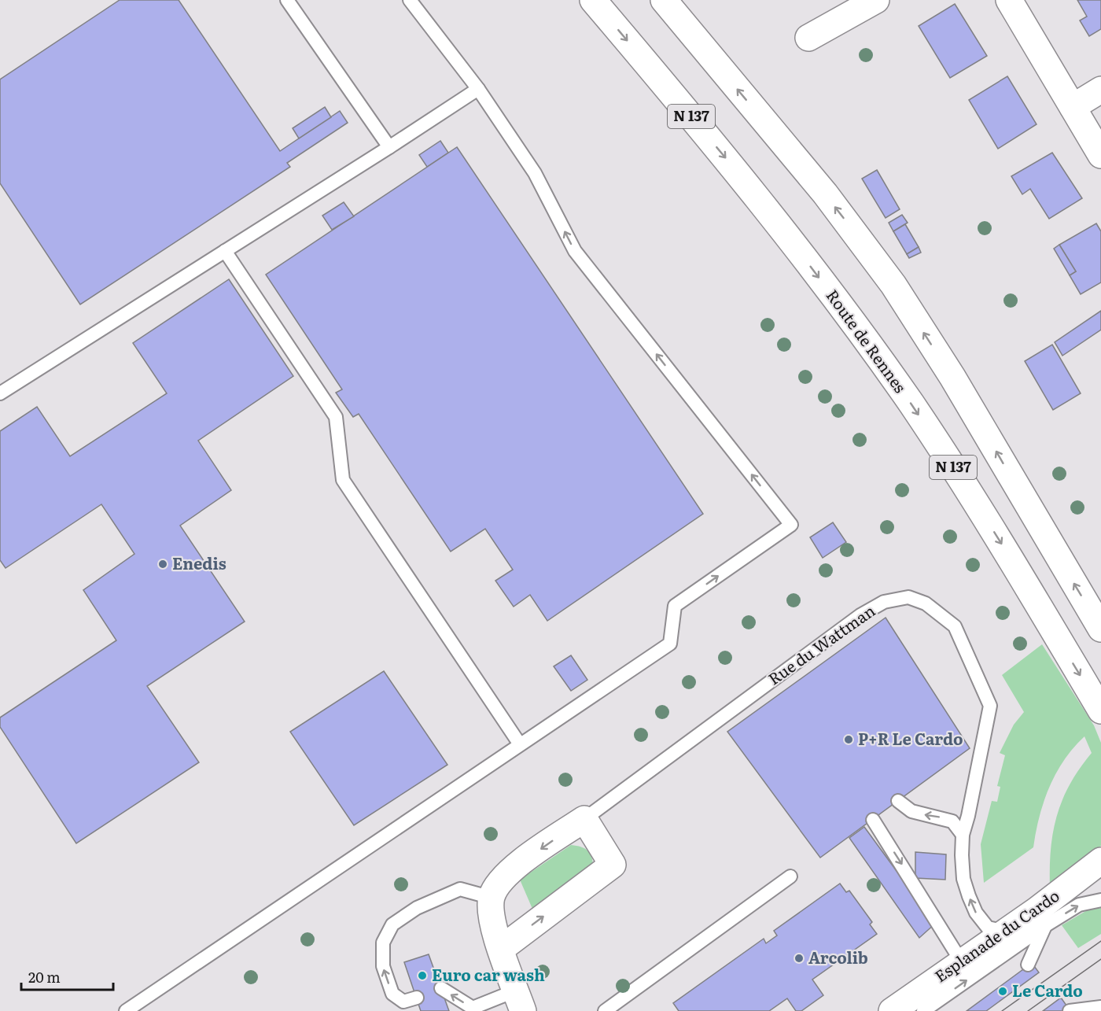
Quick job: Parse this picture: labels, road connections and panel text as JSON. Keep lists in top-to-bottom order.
{
  "streets": {
    "main road": [
      "N 137",
      "Route de Rennes",
      "Rue du Wattman",
      "Esplanade du Cardo"
    ]
  },
  "crossings": [
    ["Rue du Wattman", "Esplanade du Cardo"]
  ],
  "places": [
    "Enedis",
    "P+R Le Cardo",
    "Arcolib",
    "Euro car wash",
    "Le Cardo"
  ],
  "scale_bar": "20 m"
}
